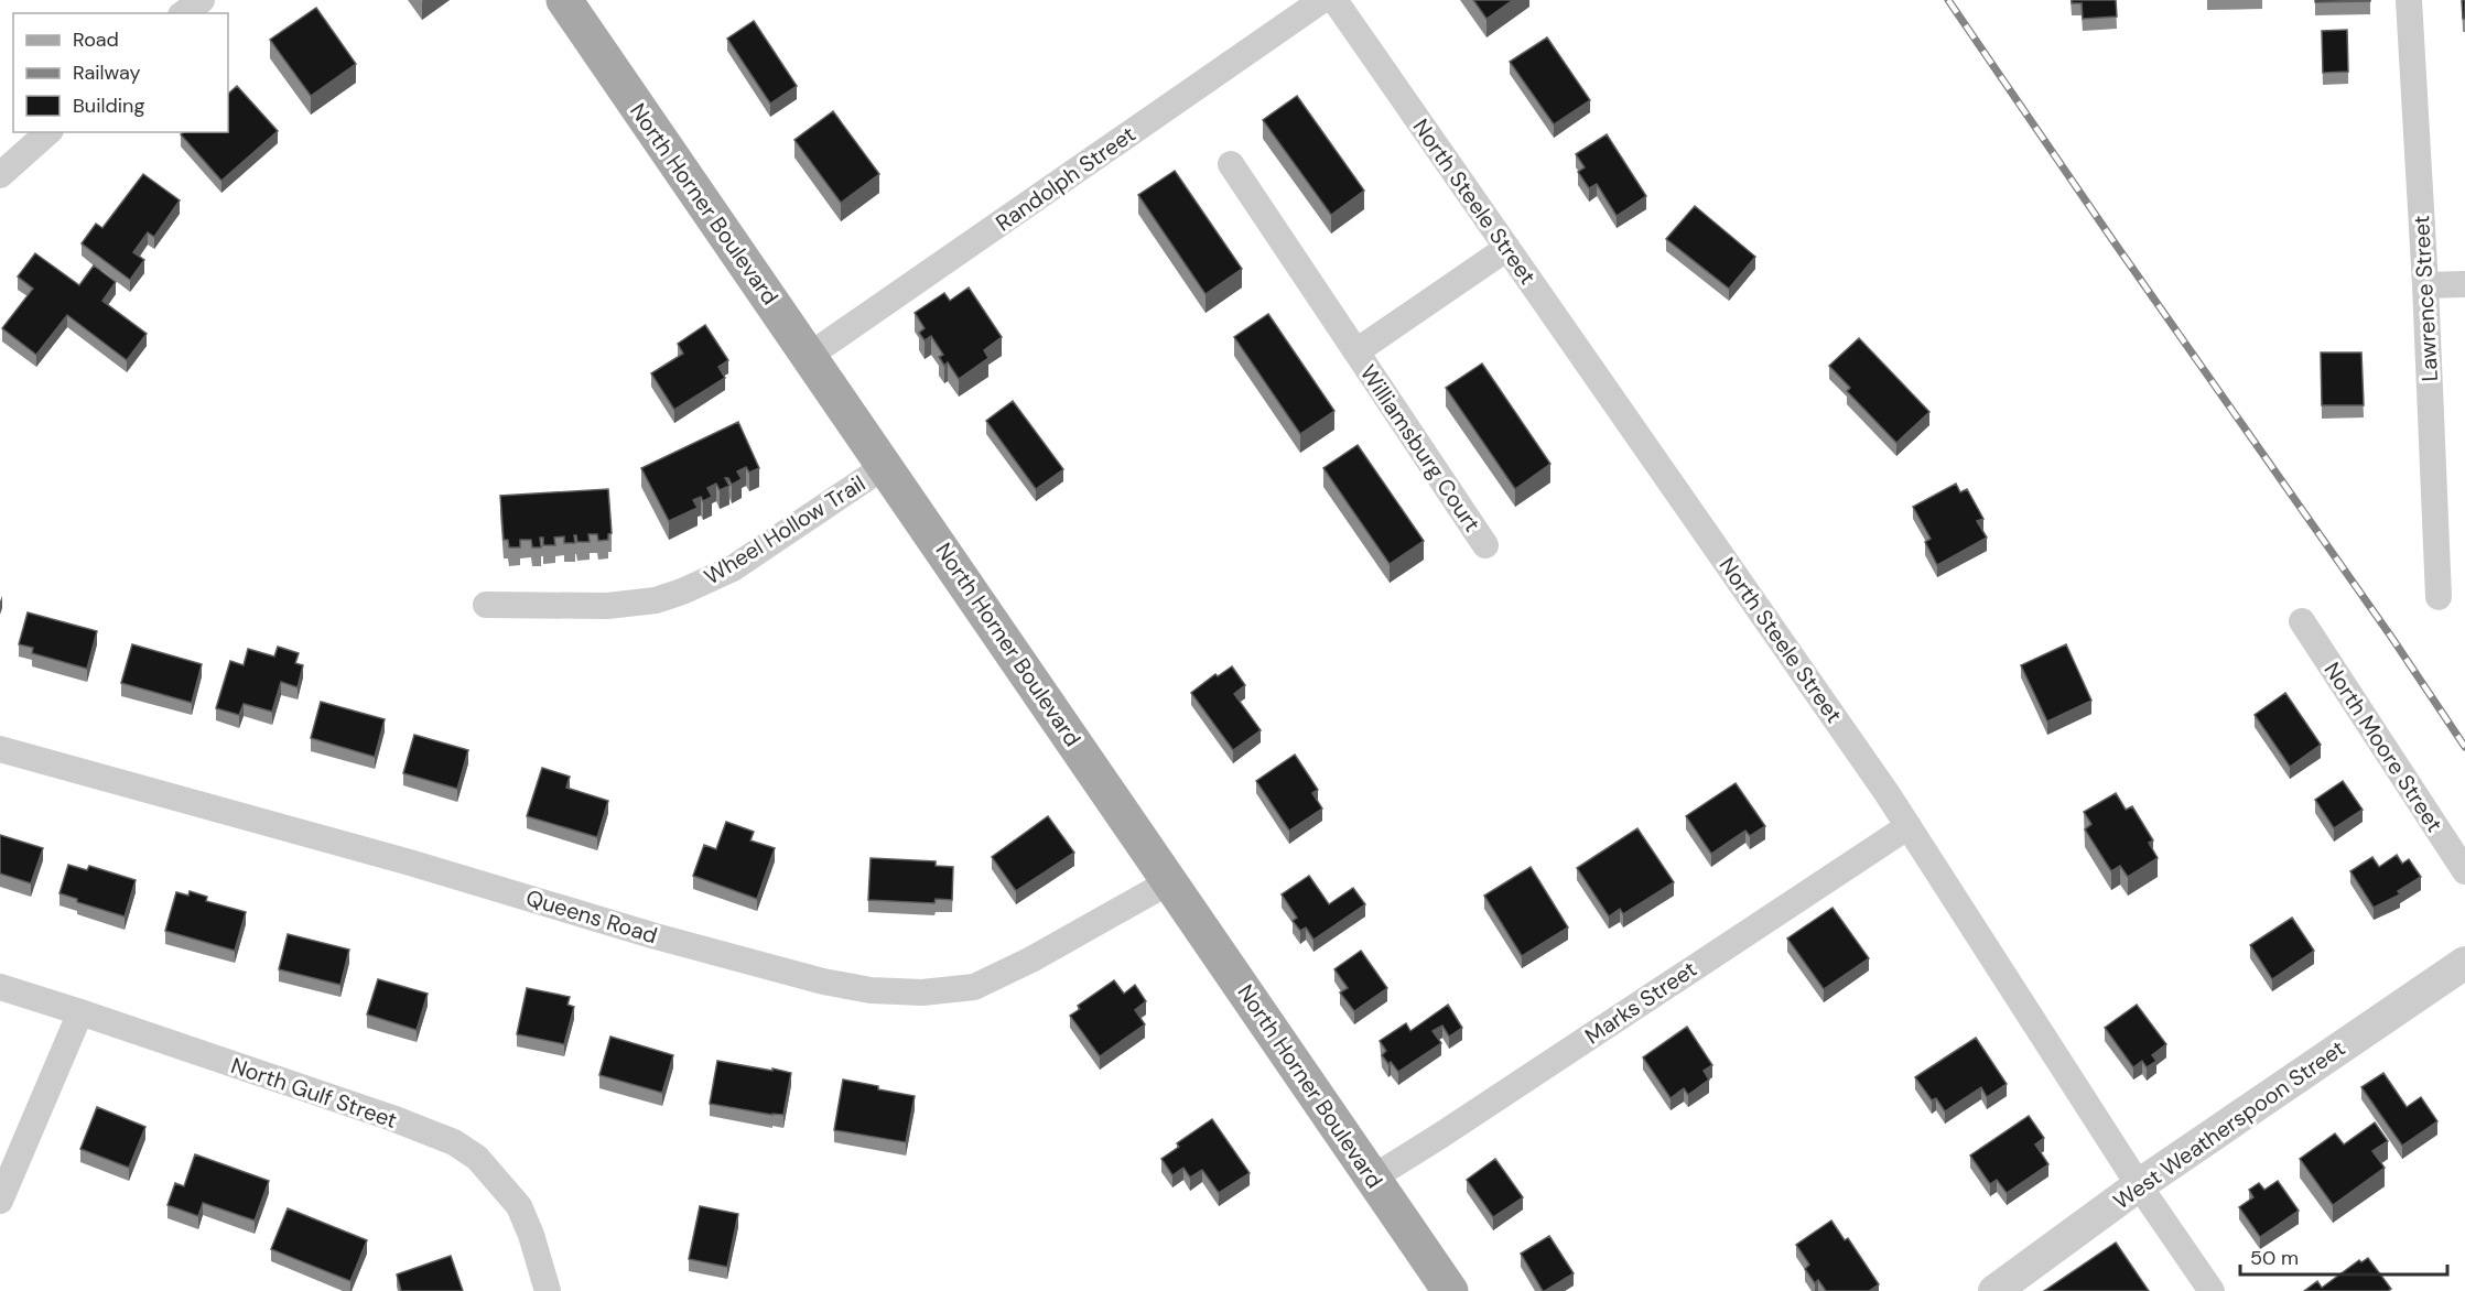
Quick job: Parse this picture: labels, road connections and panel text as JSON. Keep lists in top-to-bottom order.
{
  "streets": {
    "main road": ["North Horner Boulevard"],
    "street": [
      "Randolph Street",
      "North Steele Street",
      "Lawrence Street",
      "Williamsburg Court",
      "Wheel Hollow Trail",
      "North Moore Street",
      "Queens Road",
      "Marks Street",
      "North Gulf Street",
      "West Weatherspoon Street"
    ]
  },
  "crossings": [
    ["Randolph Street", "North Horner Boulevard"],
    ["North Steele Street", "Williamsburg Court"],
    ["North Steele Street", "Marks Street"],
    ["North Steele Street", "West Weatherspoon Street"],
    ["North Horner Boulevard", "Wheel Hollow Trail"],
    ["North Horner Boulevard", "Queens Road"],
    ["North Horner Boulevard", "Marks Street"]
  ],
  "legend": ["Road", "Railway", "Building"],
  "scale_bar": "50 m"
}
